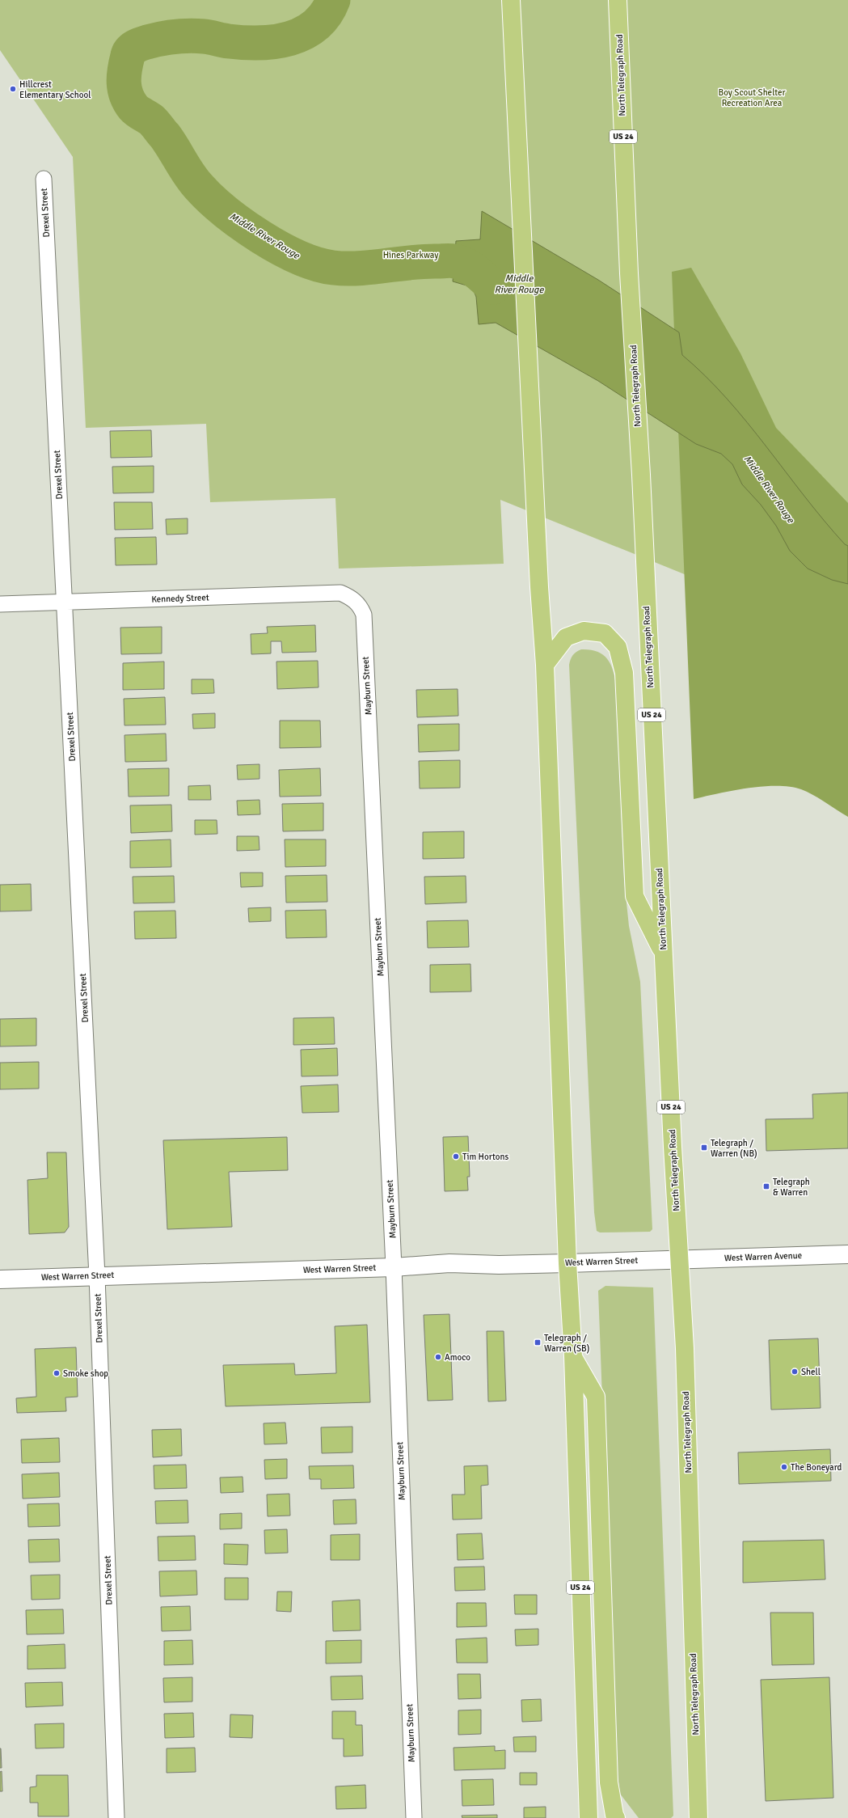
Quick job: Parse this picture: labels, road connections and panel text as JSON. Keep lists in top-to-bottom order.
{
  "streets": {
    "main road": [
      "North Telegraph Road",
      "US 24",
      "West Warren Avenue",
      "West Warren Street"
    ],
    "street": ["Drexel Street", "Kennedy Street", "Mayburn Street"]
  },
  "crossings": [
    ["North Telegraph Road", "West Warren Avenue"],
    ["North Telegraph Road", "West Warren Street"],
    ["US 24", "West Warren Street"],
    ["Drexel Street", "Kennedy Street"],
    ["Drexel Street", "West Warren Street"],
    ["Kennedy Street", "Mayburn Street"],
    ["Mayburn Street", "West Warren Street"],
    ["West Warren Avenue", "West Warren Street"]
  ],
  "water": ["Middle River Rouge"],
  "parks": ["Boy Scout Shelter Recreation Area", "Hines Parkway"],
  "places": {
    "other": [
      "Hillcrest Elementary School",
      "Tim Hortons",
      "Amoco",
      "Shell",
      "Smoke shop",
      "The Boneyard"
    ],
    "transit": ["Telegraph / Warren (NB)", "Telegraph & Warren", "Telegraph / Warren (SB)"]
  }
}
